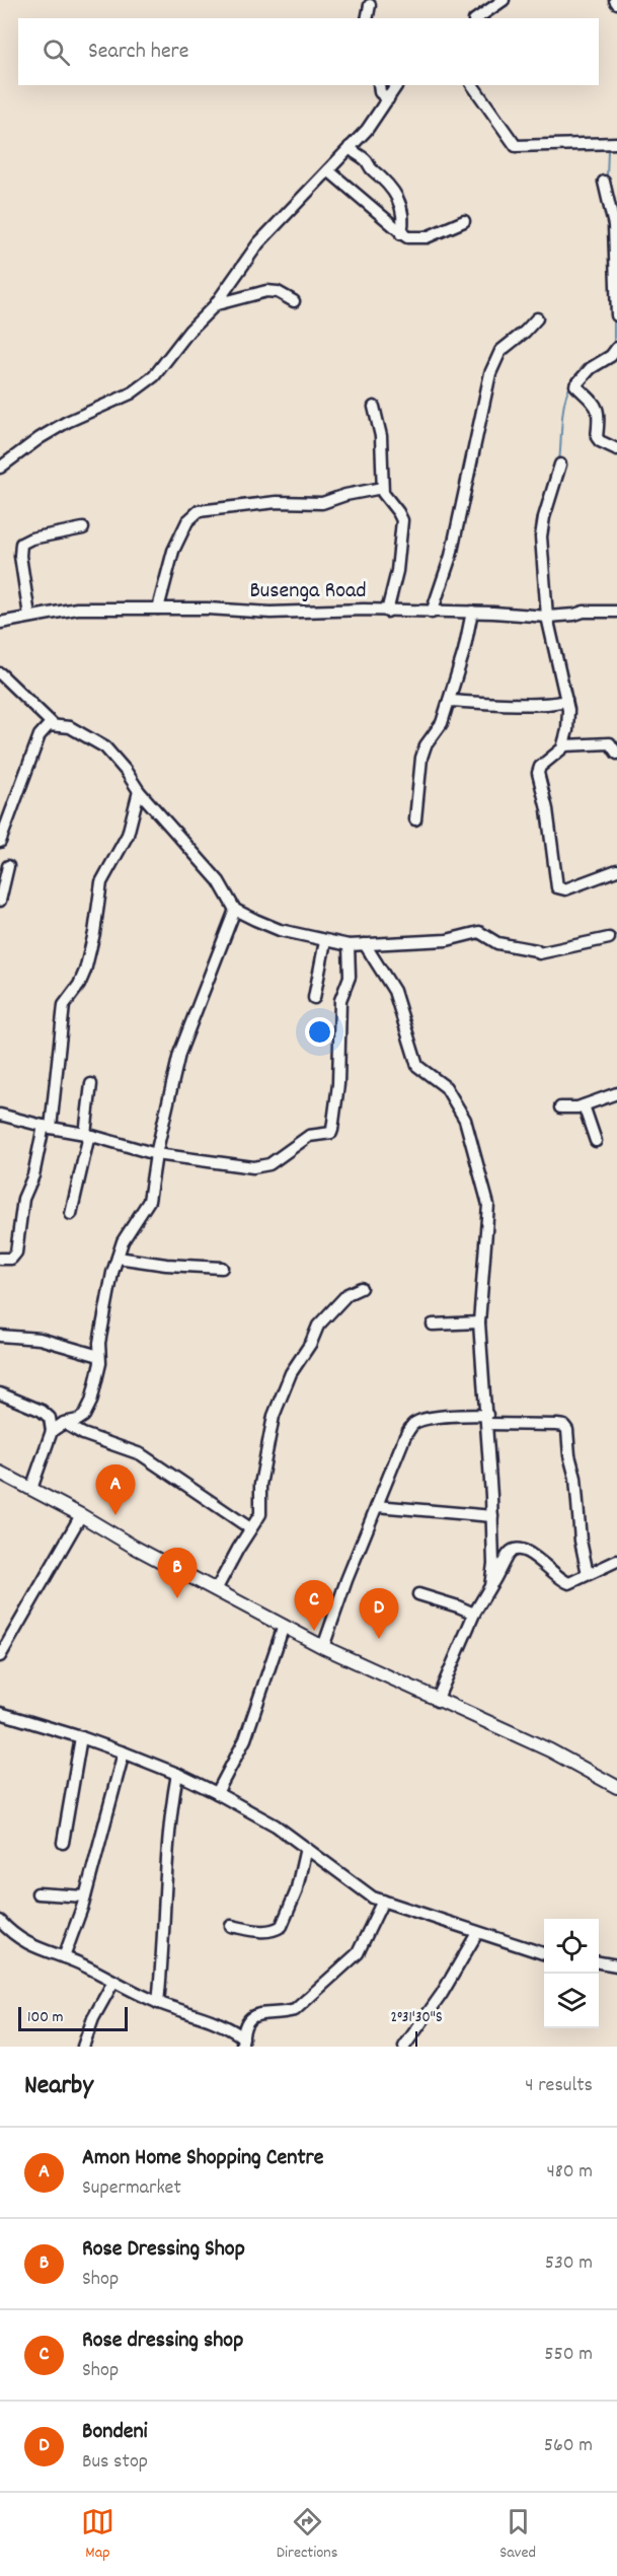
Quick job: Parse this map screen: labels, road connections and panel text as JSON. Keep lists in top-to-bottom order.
{
  "streets": {
    "street": ["Busenga Road"]
  },
  "scale_bar": "100 m",
  "page": {
    "search": "Search here",
    "pins": [
      "A",
      "B",
      "C",
      "D"
    ],
    "scale": "100 m",
    "heading": ["Nearby", "4 results"],
    "list": [
      {
        "mark": "A",
        "name": "Amon Home Shopping Centre",
        "note": "Supermarket",
        "value": "480 m"
      },
      {
        "mark": "B",
        "name": "Rose Dressing Shop",
        "note": "Shop",
        "value": "530 m"
      },
      {
        "mark": "C",
        "name": "Rose dressing shop",
        "note": "Shop",
        "value": "550 m"
      },
      {
        "mark": "D",
        "name": "Bondeni",
        "note": "Bus stop",
        "value": "560 m"
      }
    ],
    "nav": ["Map", "Directions", "Saved"]
  },
  "coordinates": ["2°31'30\"S"]
}
